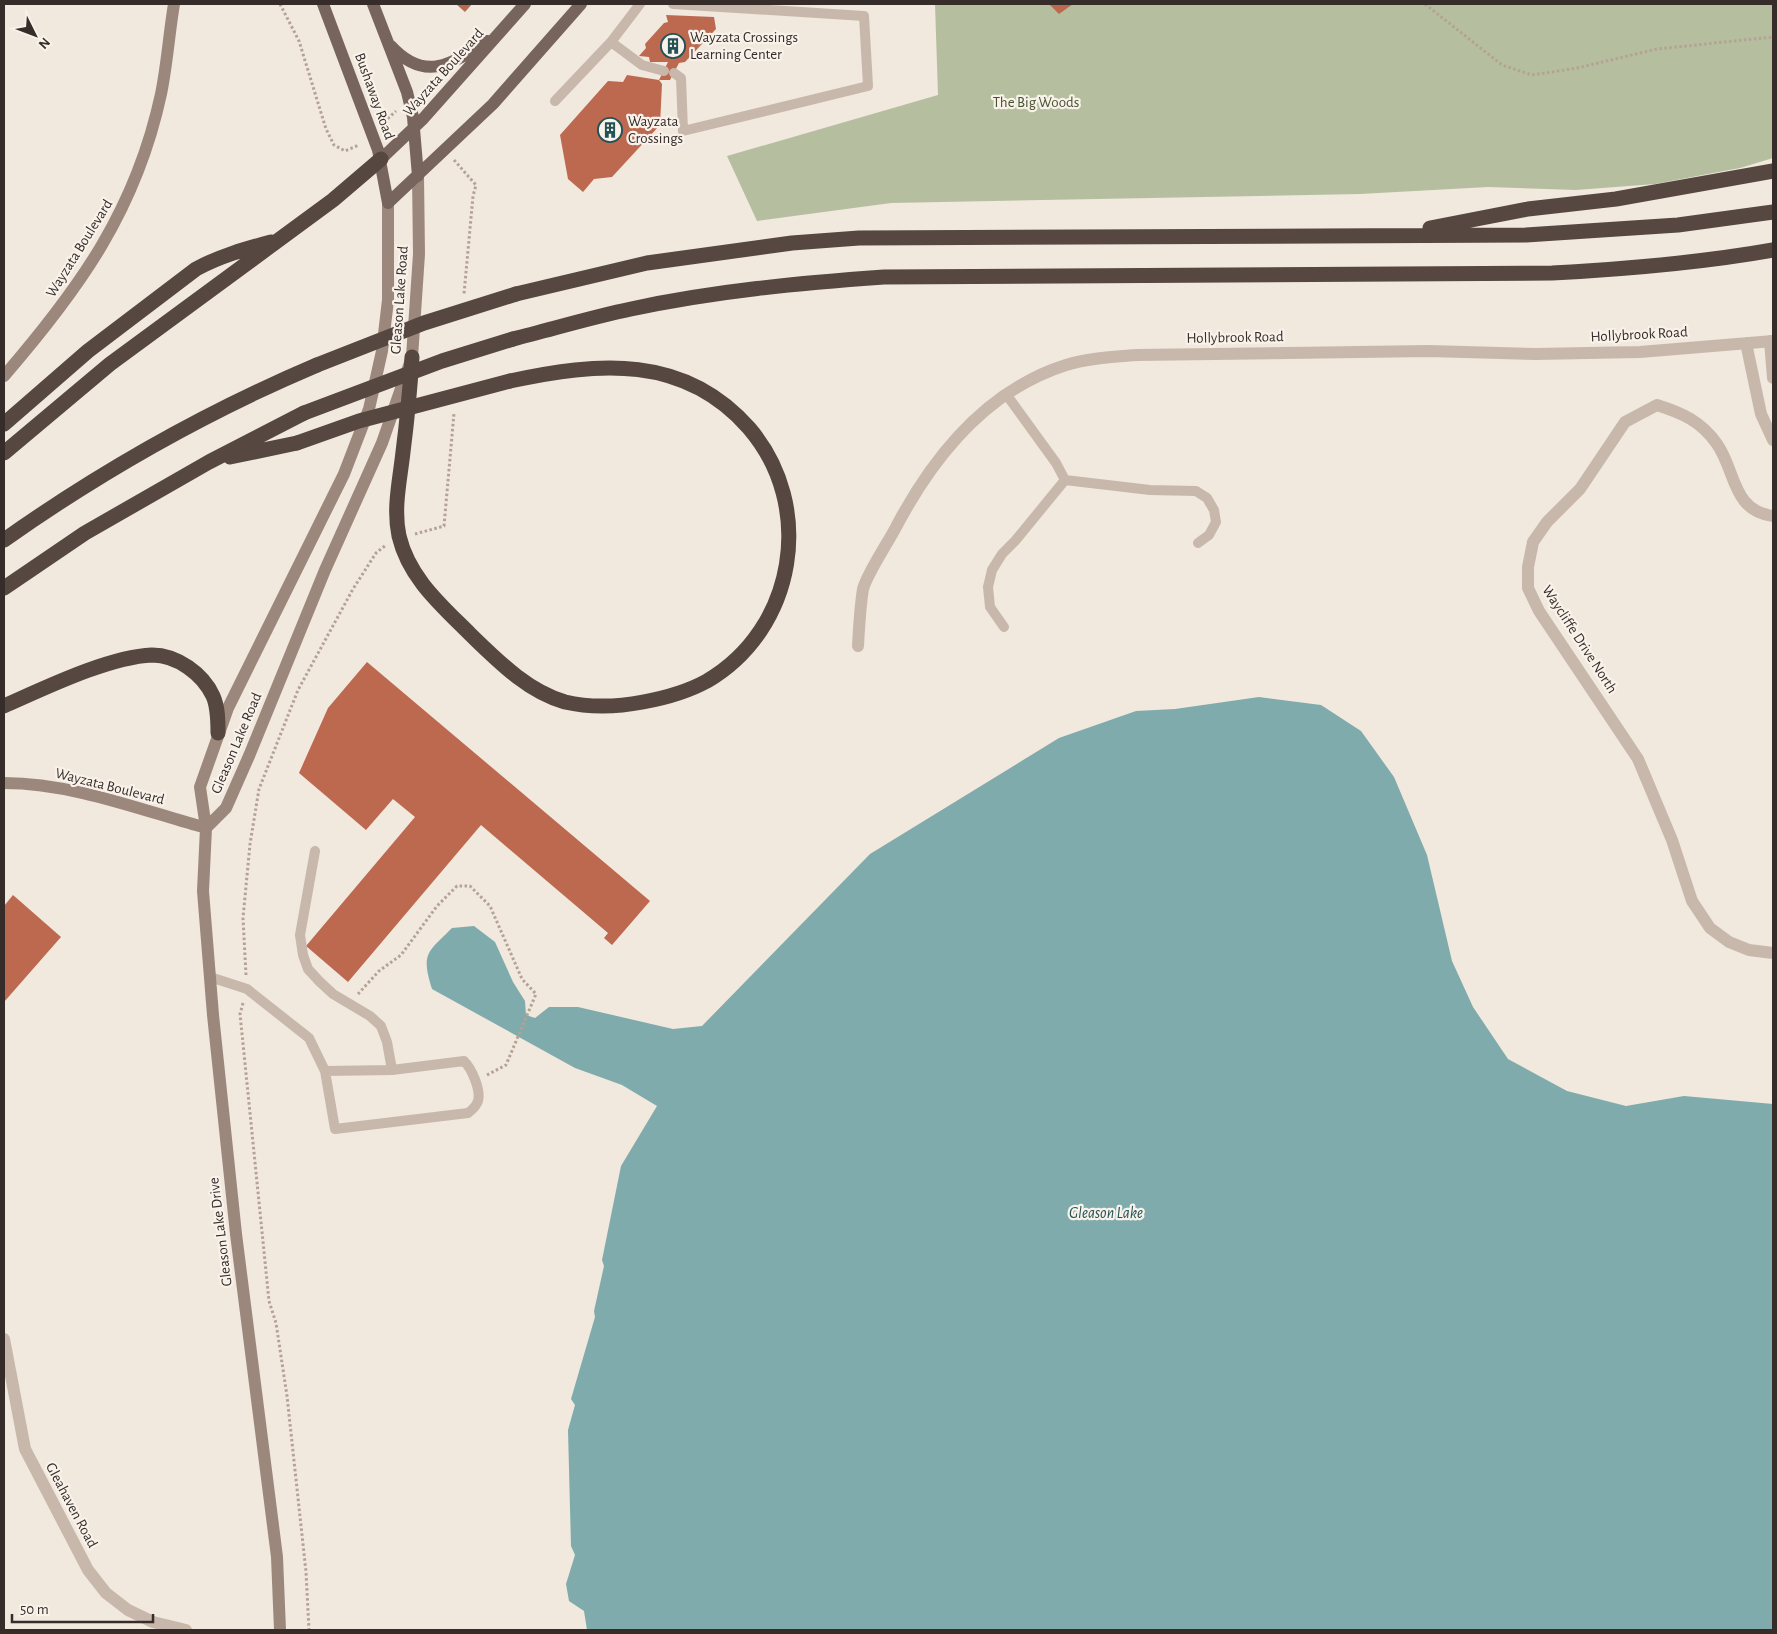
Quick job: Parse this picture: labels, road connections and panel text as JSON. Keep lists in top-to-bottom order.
{
  "streets": {
    "main road": [
      "Wayzata Boulevard",
      "Bushaway Road",
      "Gleason Lake Road",
      "Gleason Lake Drive"
    ],
    "street": ["Hollybrook Road", "Waycliffe Drive North", "Gleahaven Road"]
  },
  "crossings": [
    ["Wayzata Boulevard", "Bushaway Road"],
    ["Wayzata Boulevard", "Gleason Lake Road"],
    ["Wayzata Boulevard", "Gleason Lake Drive"],
    ["Bushaway Road", "Gleason Lake Road"],
    ["Gleason Lake Road", "Gleason Lake Drive"]
  ],
  "water": ["Gleason Lake"],
  "parks": ["The Big Woods"],
  "places": {
    "building": ["Wayzata Crossings Learning Center", "Wayzata Crossings"]
  },
  "scale_bar": "50 m",
  "north": "bottom right"
}
